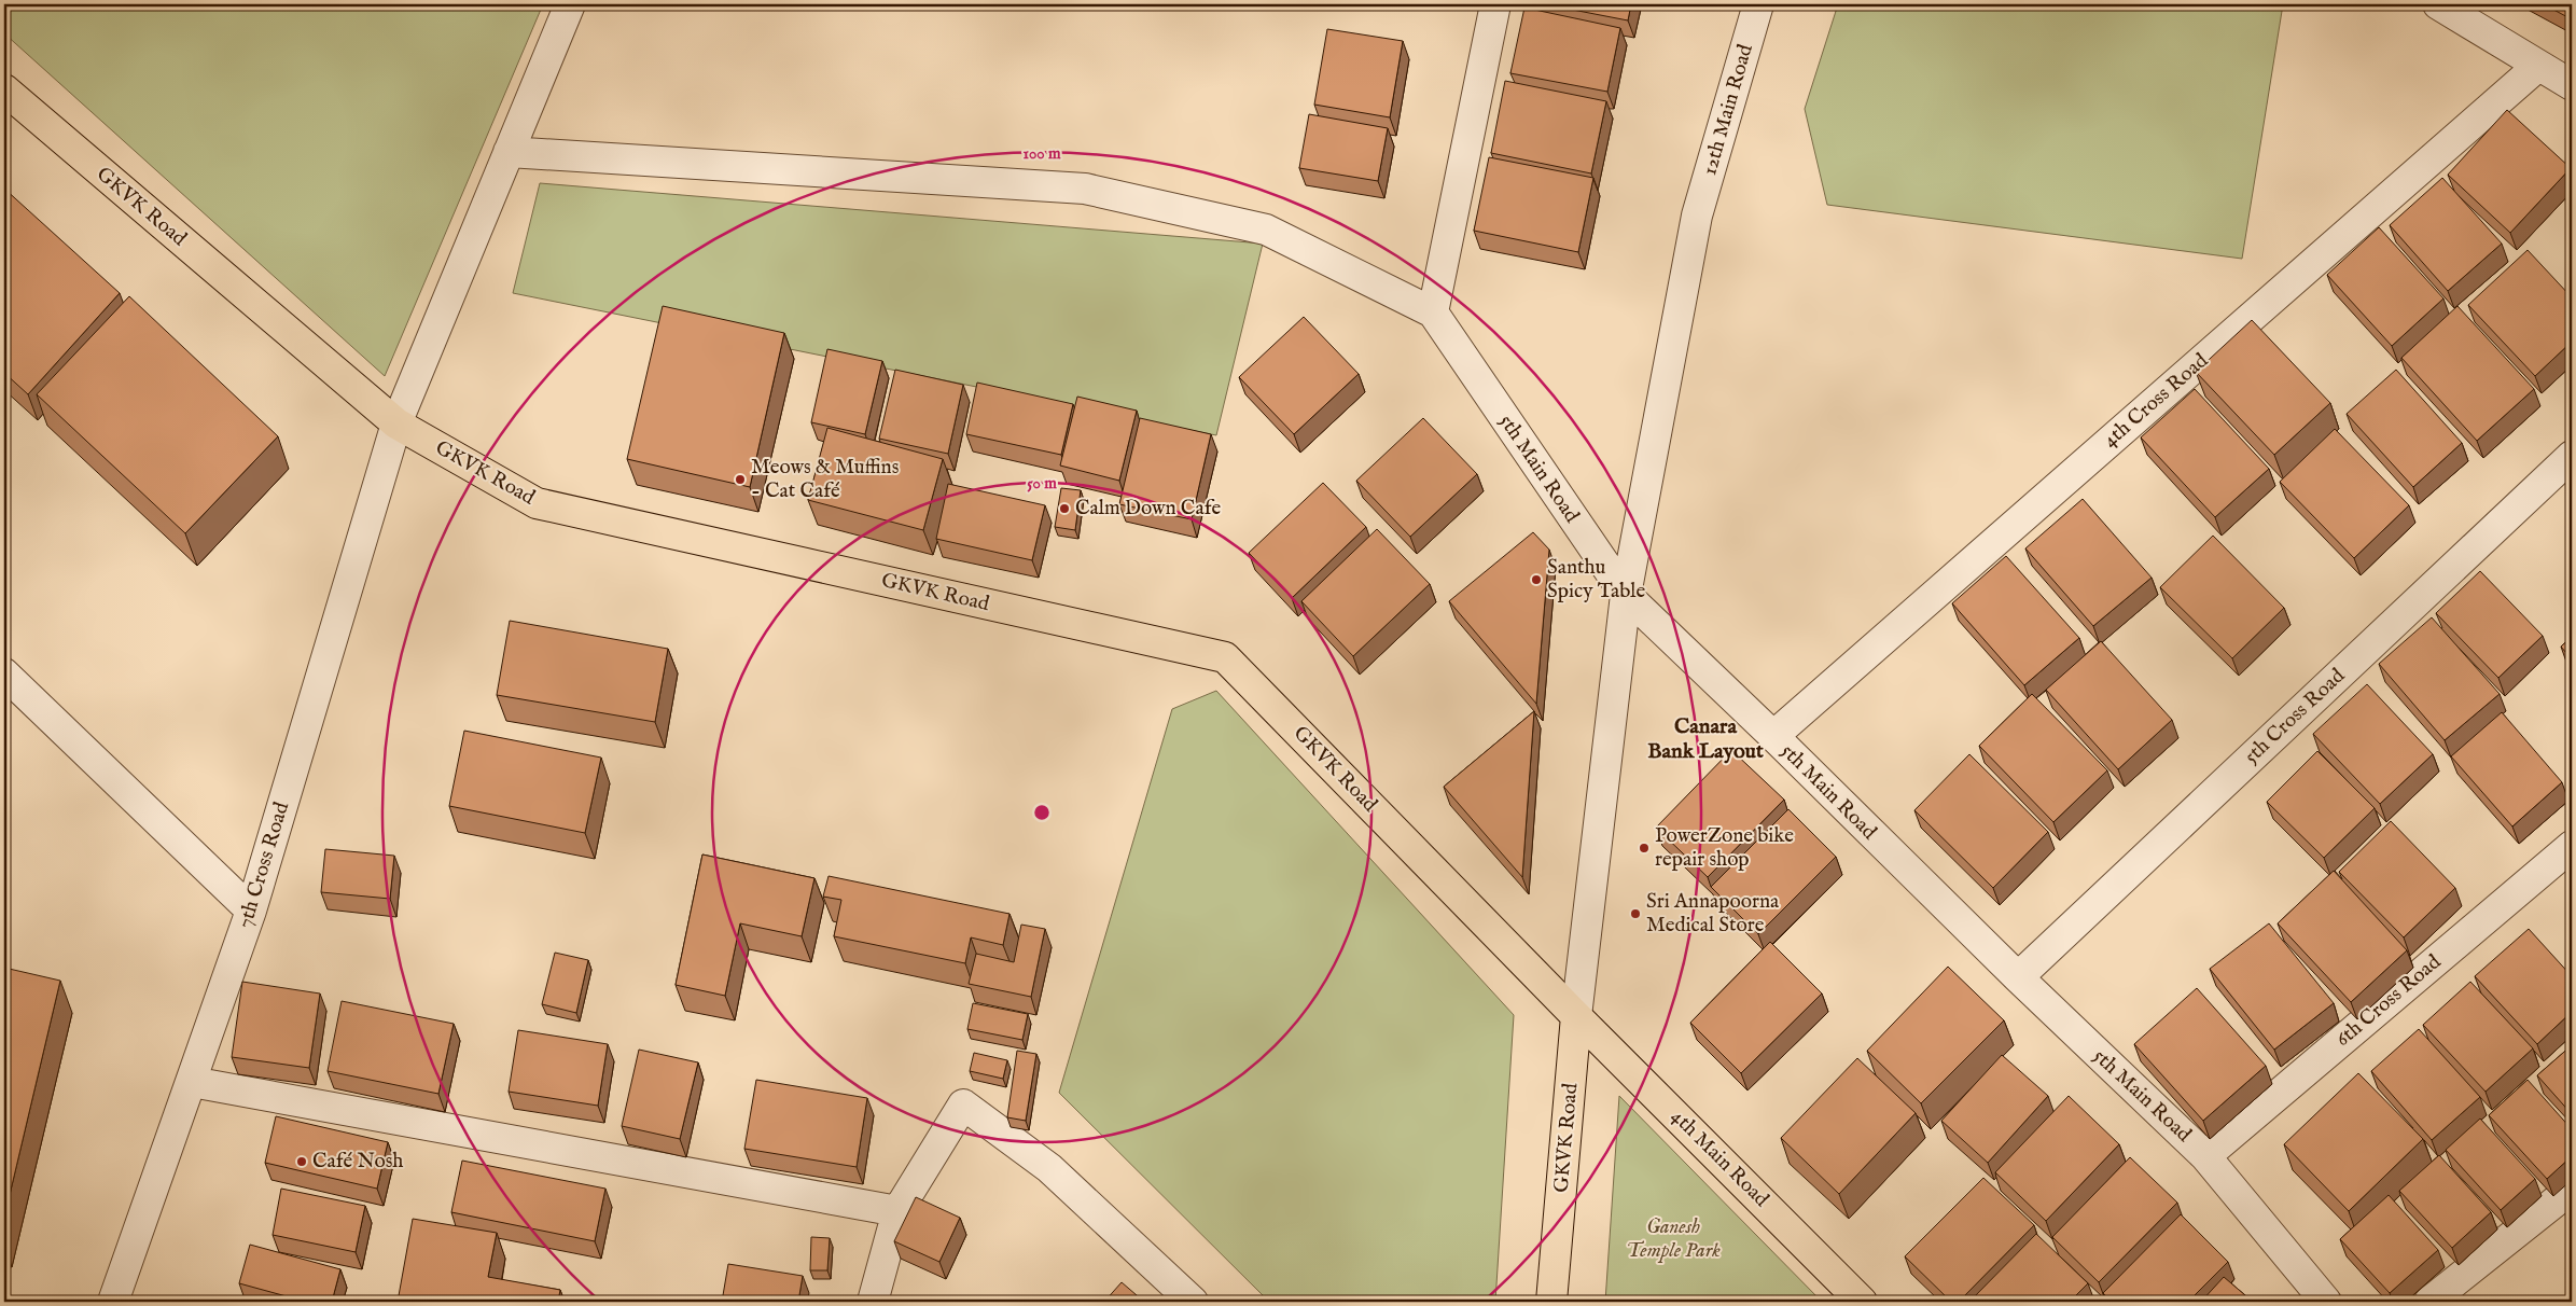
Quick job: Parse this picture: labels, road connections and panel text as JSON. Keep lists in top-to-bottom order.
{
  "streets": {
    "main road": ["GKVK Road", "4th Main Road"],
    "street": [
      "12th Main Road",
      "4th Cross Road",
      "5th Main Road",
      "5th Cross Road",
      "7th Cross Road",
      "6th Cross Road"
    ]
  },
  "crossings": [
    ["12th Main Road", "GKVK Road"],
    ["12th Main Road", "5th Main Road"],
    ["12th Main Road", "4th Main Road"],
    ["GKVK Road", "7th Cross Road"],
    ["GKVK Road", "4th Main Road"],
    ["4th Cross Road", "5th Main Road"],
    ["5th Main Road", "5th Cross Road"],
    ["5th Main Road", "6th Cross Road"]
  ],
  "districts": ["Canara Bank Layout"],
  "parks": ["Ganesh Temple Park"],
  "places": [
    "Meows & Muffins - Cat Café",
    "Calm Down Cafe",
    "Santhu Spicy Table",
    "PowerZone bike repair shop",
    "Sri Annapoorna Medical Store",
    "Café Nosh"
  ],
  "rings": ["100 m", "50 m"]
}
